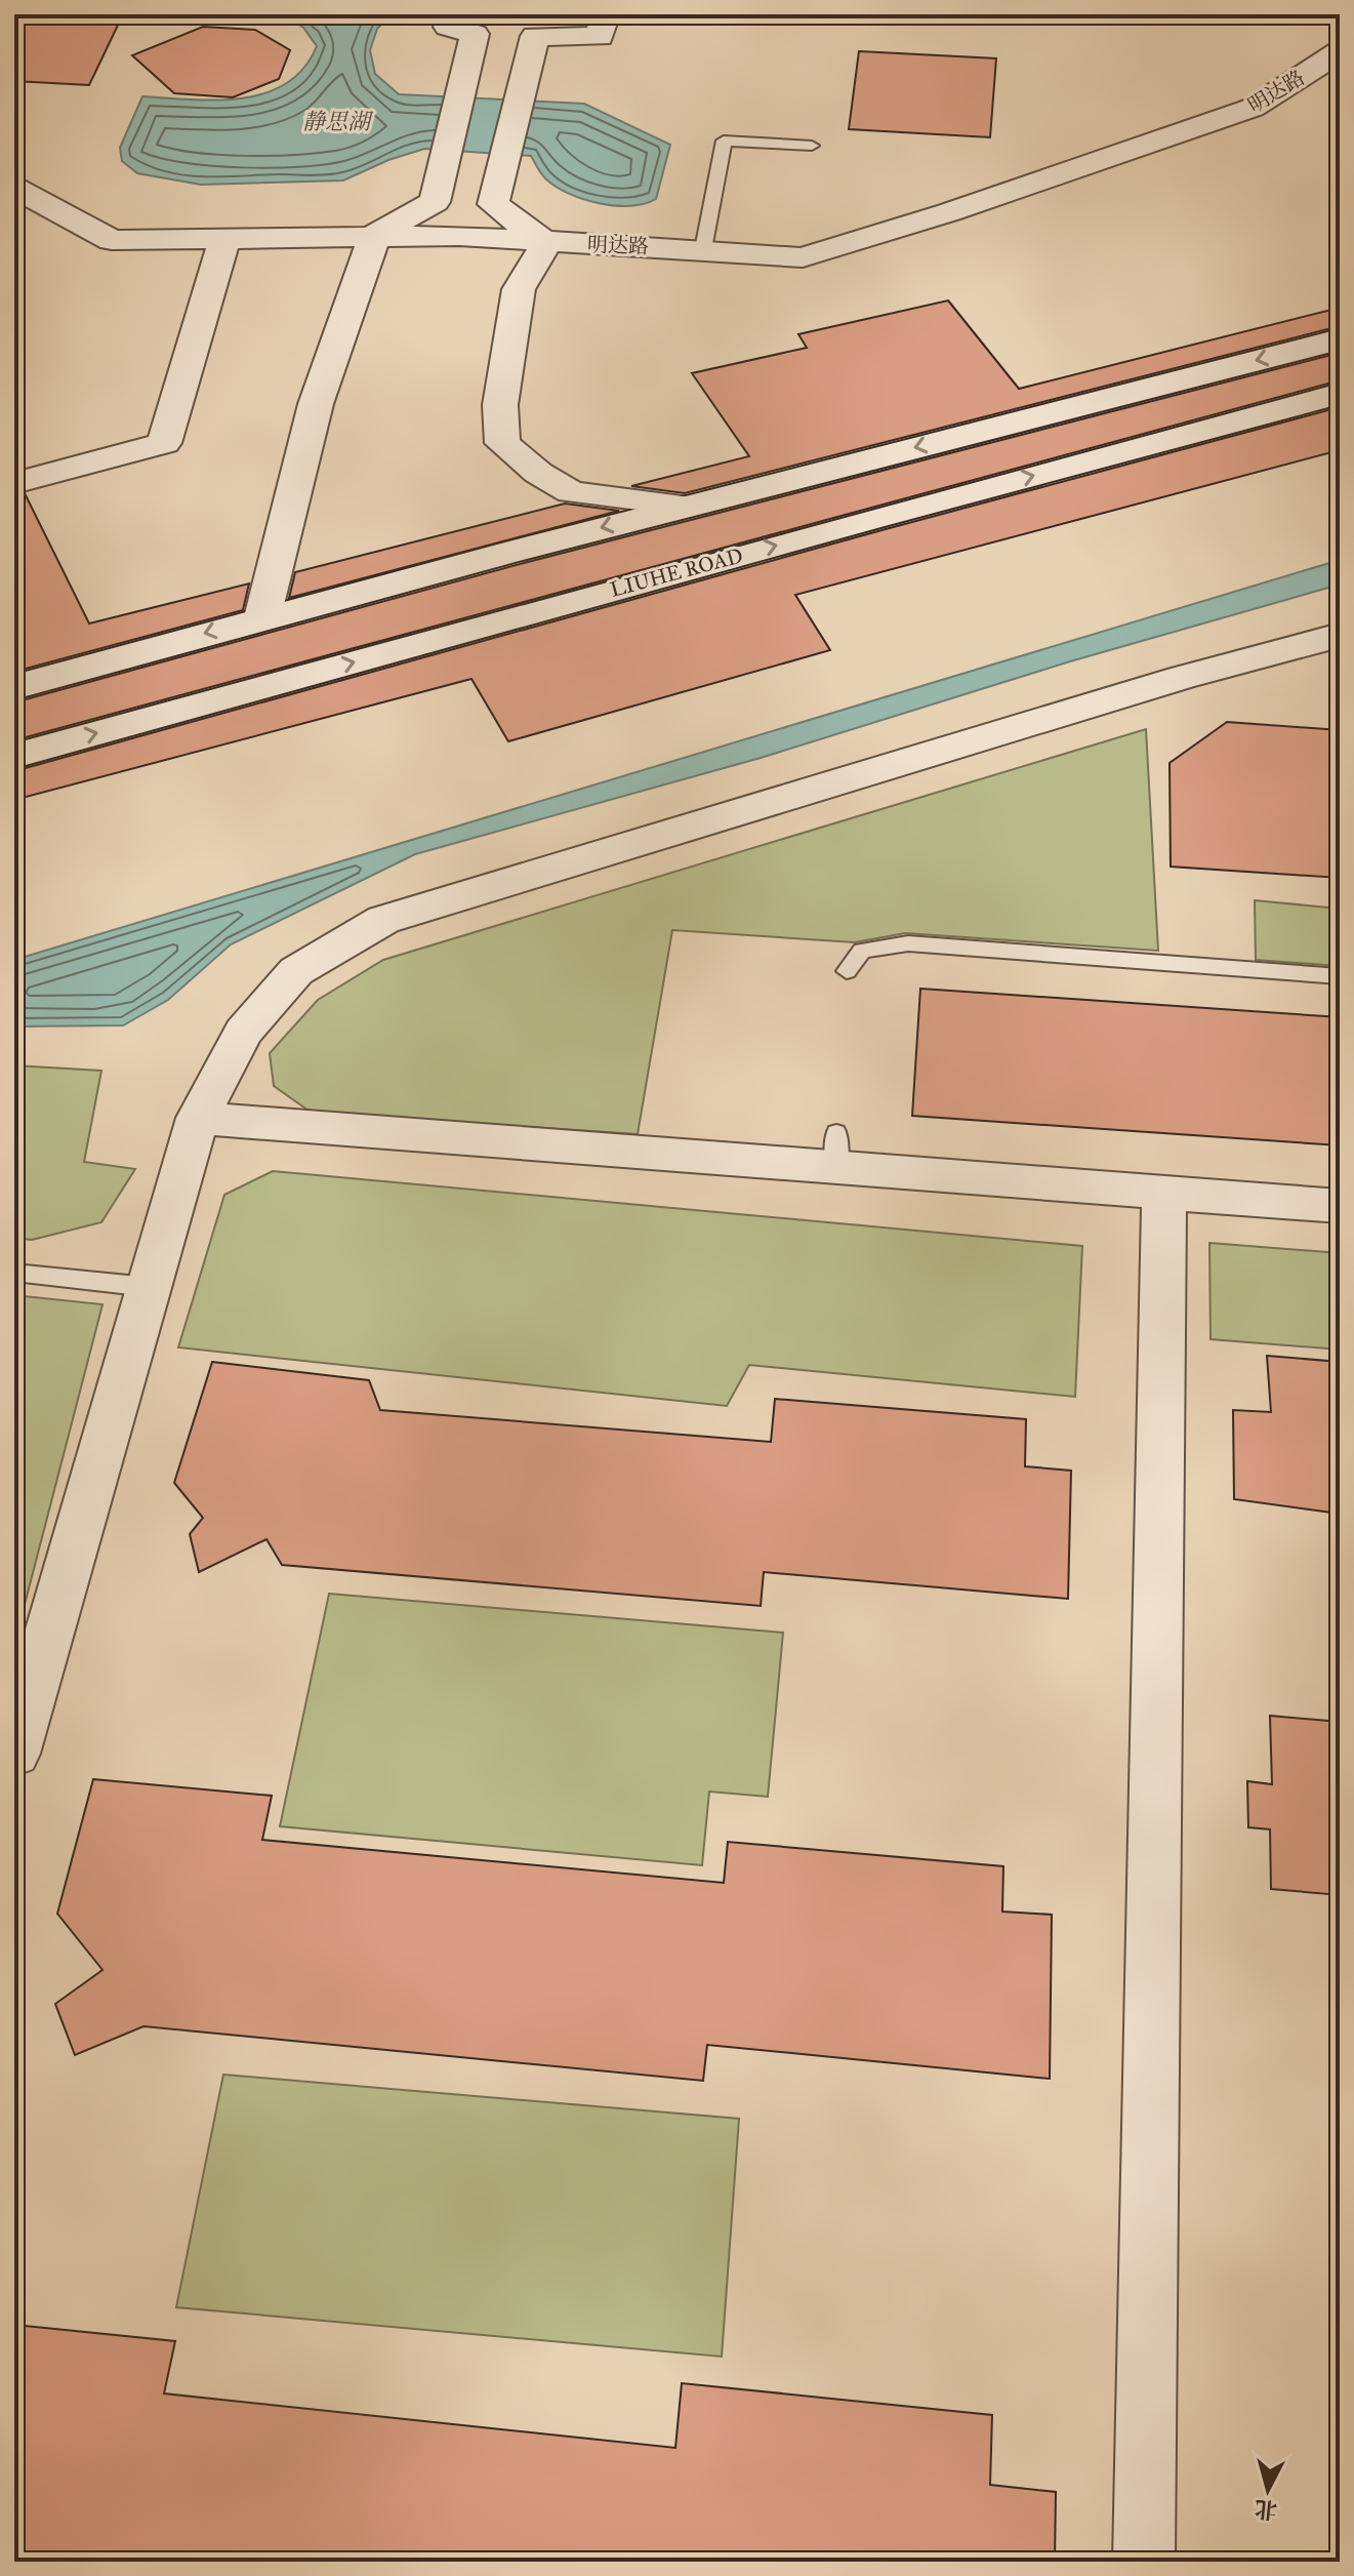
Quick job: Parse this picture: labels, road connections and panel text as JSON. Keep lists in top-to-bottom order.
{
  "streets": {
    "street": ["明达路", "LIUHE ROAD"]
  },
  "water": ["静思湖"],
  "north": "bottom"
}
